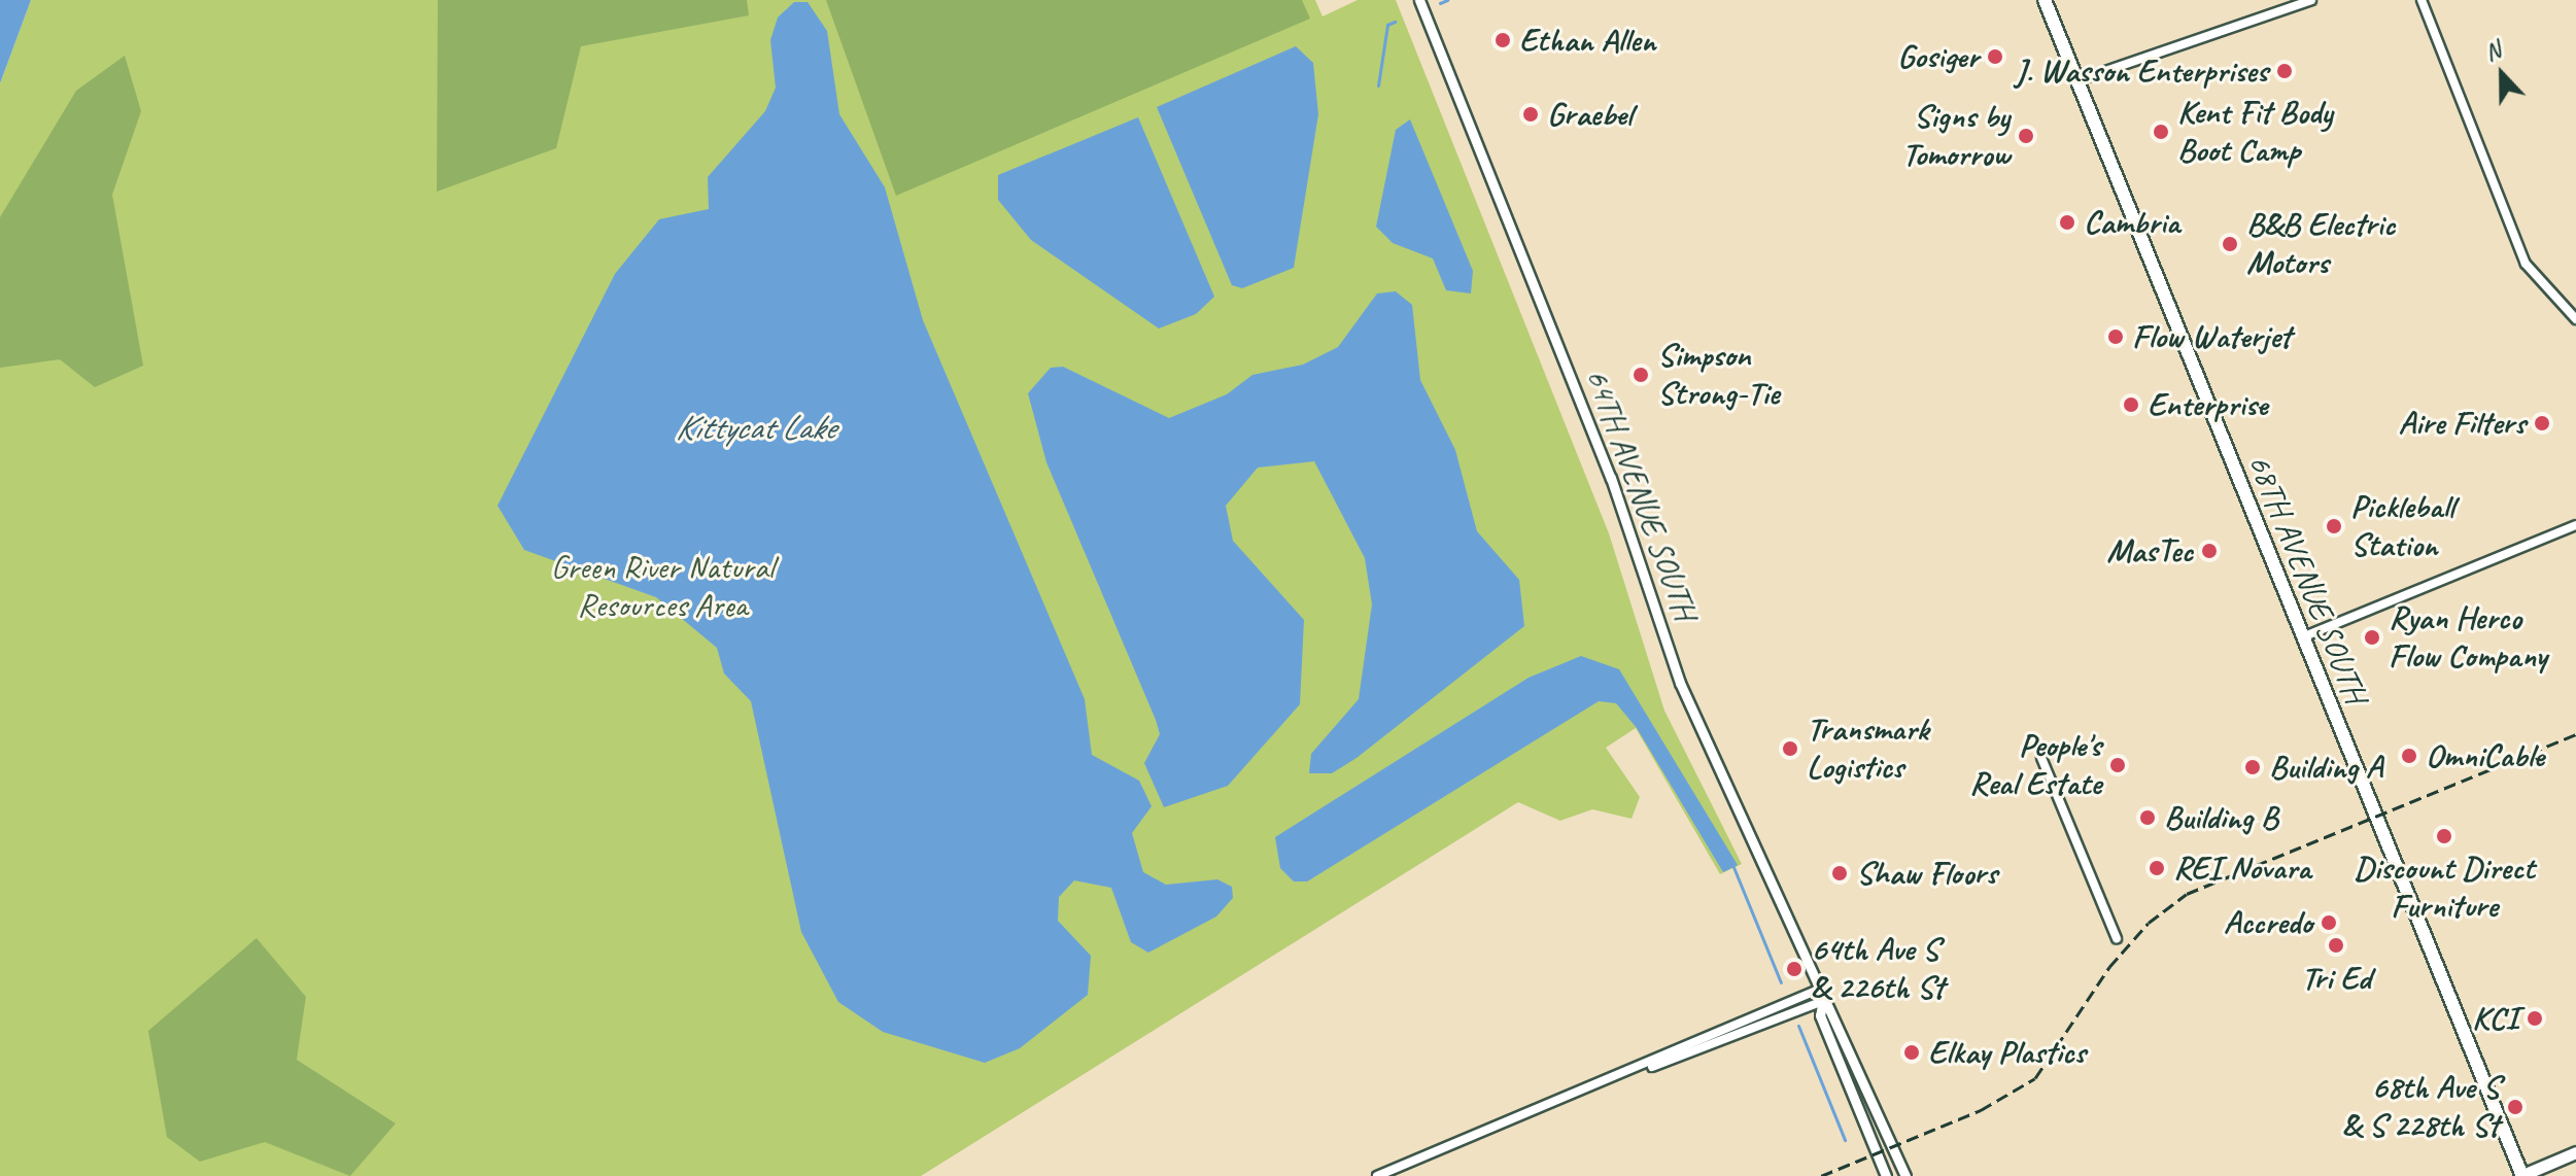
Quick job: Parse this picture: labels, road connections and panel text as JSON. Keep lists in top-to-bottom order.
{
  "streets": {
    "main road": ["68TH AVENUE SOUTH"],
    "street": ["64TH AVENUE SOUTH"]
  },
  "water": ["Kittycat Lake"],
  "parks": ["Green River Natural Resources Area"],
  "places": [
    "Ethan Allen",
    "Gosiger",
    "J. Wasson Enterprises",
    "Graebel",
    "Kent Fit Body Boot Camp",
    "Signs by Tomorrow",
    "Cambria",
    "B&B Electric Motors",
    "Flow Waterjet",
    "Simpson Strong-Tie",
    "Enterprise",
    "Aire Filters",
    "Pickleball Station",
    "MasTec",
    "Ryan Herco Flow Company",
    "Transmark Logistics",
    "OmniCable",
    "People's Real Estate",
    "Building A",
    "Building B",
    "Discount Direct Furniture",
    "REI Novara",
    "Shaw Floors",
    "Accredo",
    "Tri Ed",
    "64th Ave S & 226th St",
    "KCI",
    "Elkay Plastics",
    "68th Ave S & S 228th St"
  ],
  "north": "top"
}
